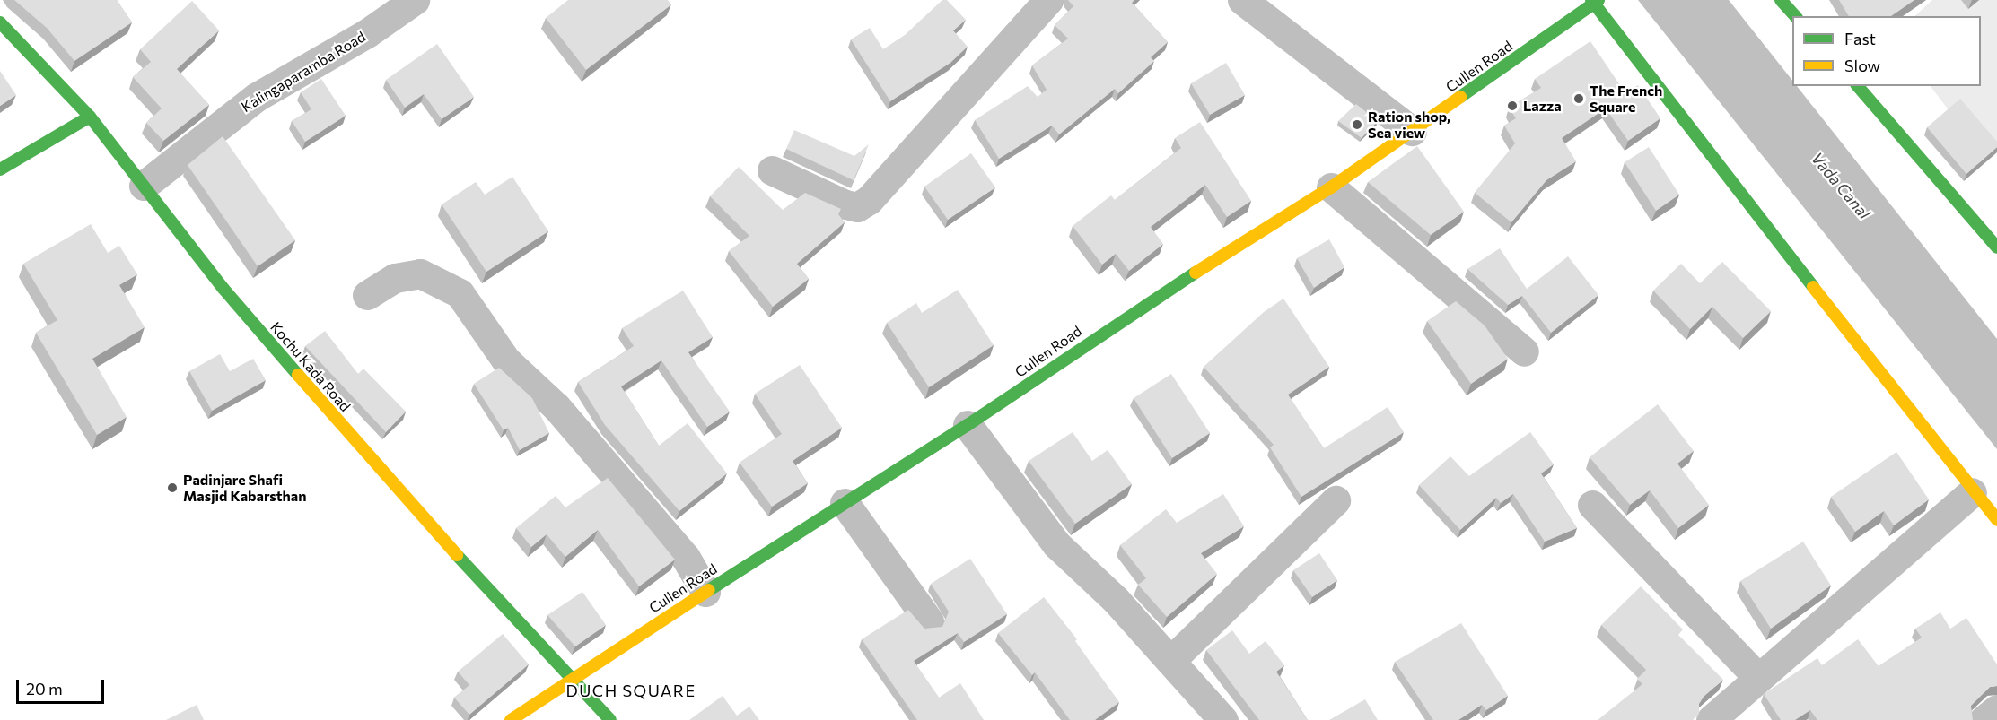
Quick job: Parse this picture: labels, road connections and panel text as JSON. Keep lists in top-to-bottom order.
{
  "streets": {
    "main road": ["Cullen Road", "Kochu Kada Road"],
    "street": ["Kalingaparamba Road"]
  },
  "crossings": [
    ["Cullen Road", "Kochu Kada Road"],
    ["Kalingaparamba Road", "Kochu Kada Road"]
  ],
  "districts": ["DUCH SQUARE"],
  "water": ["Vada Canal"],
  "places": [
    "The French Square",
    "Lazza",
    "Ration shop, Sea view",
    "Padinjare Shafi Masjid Kabarsthan"
  ],
  "legend": ["Fast", "Slow"],
  "scale_bar": "20 m"
}
